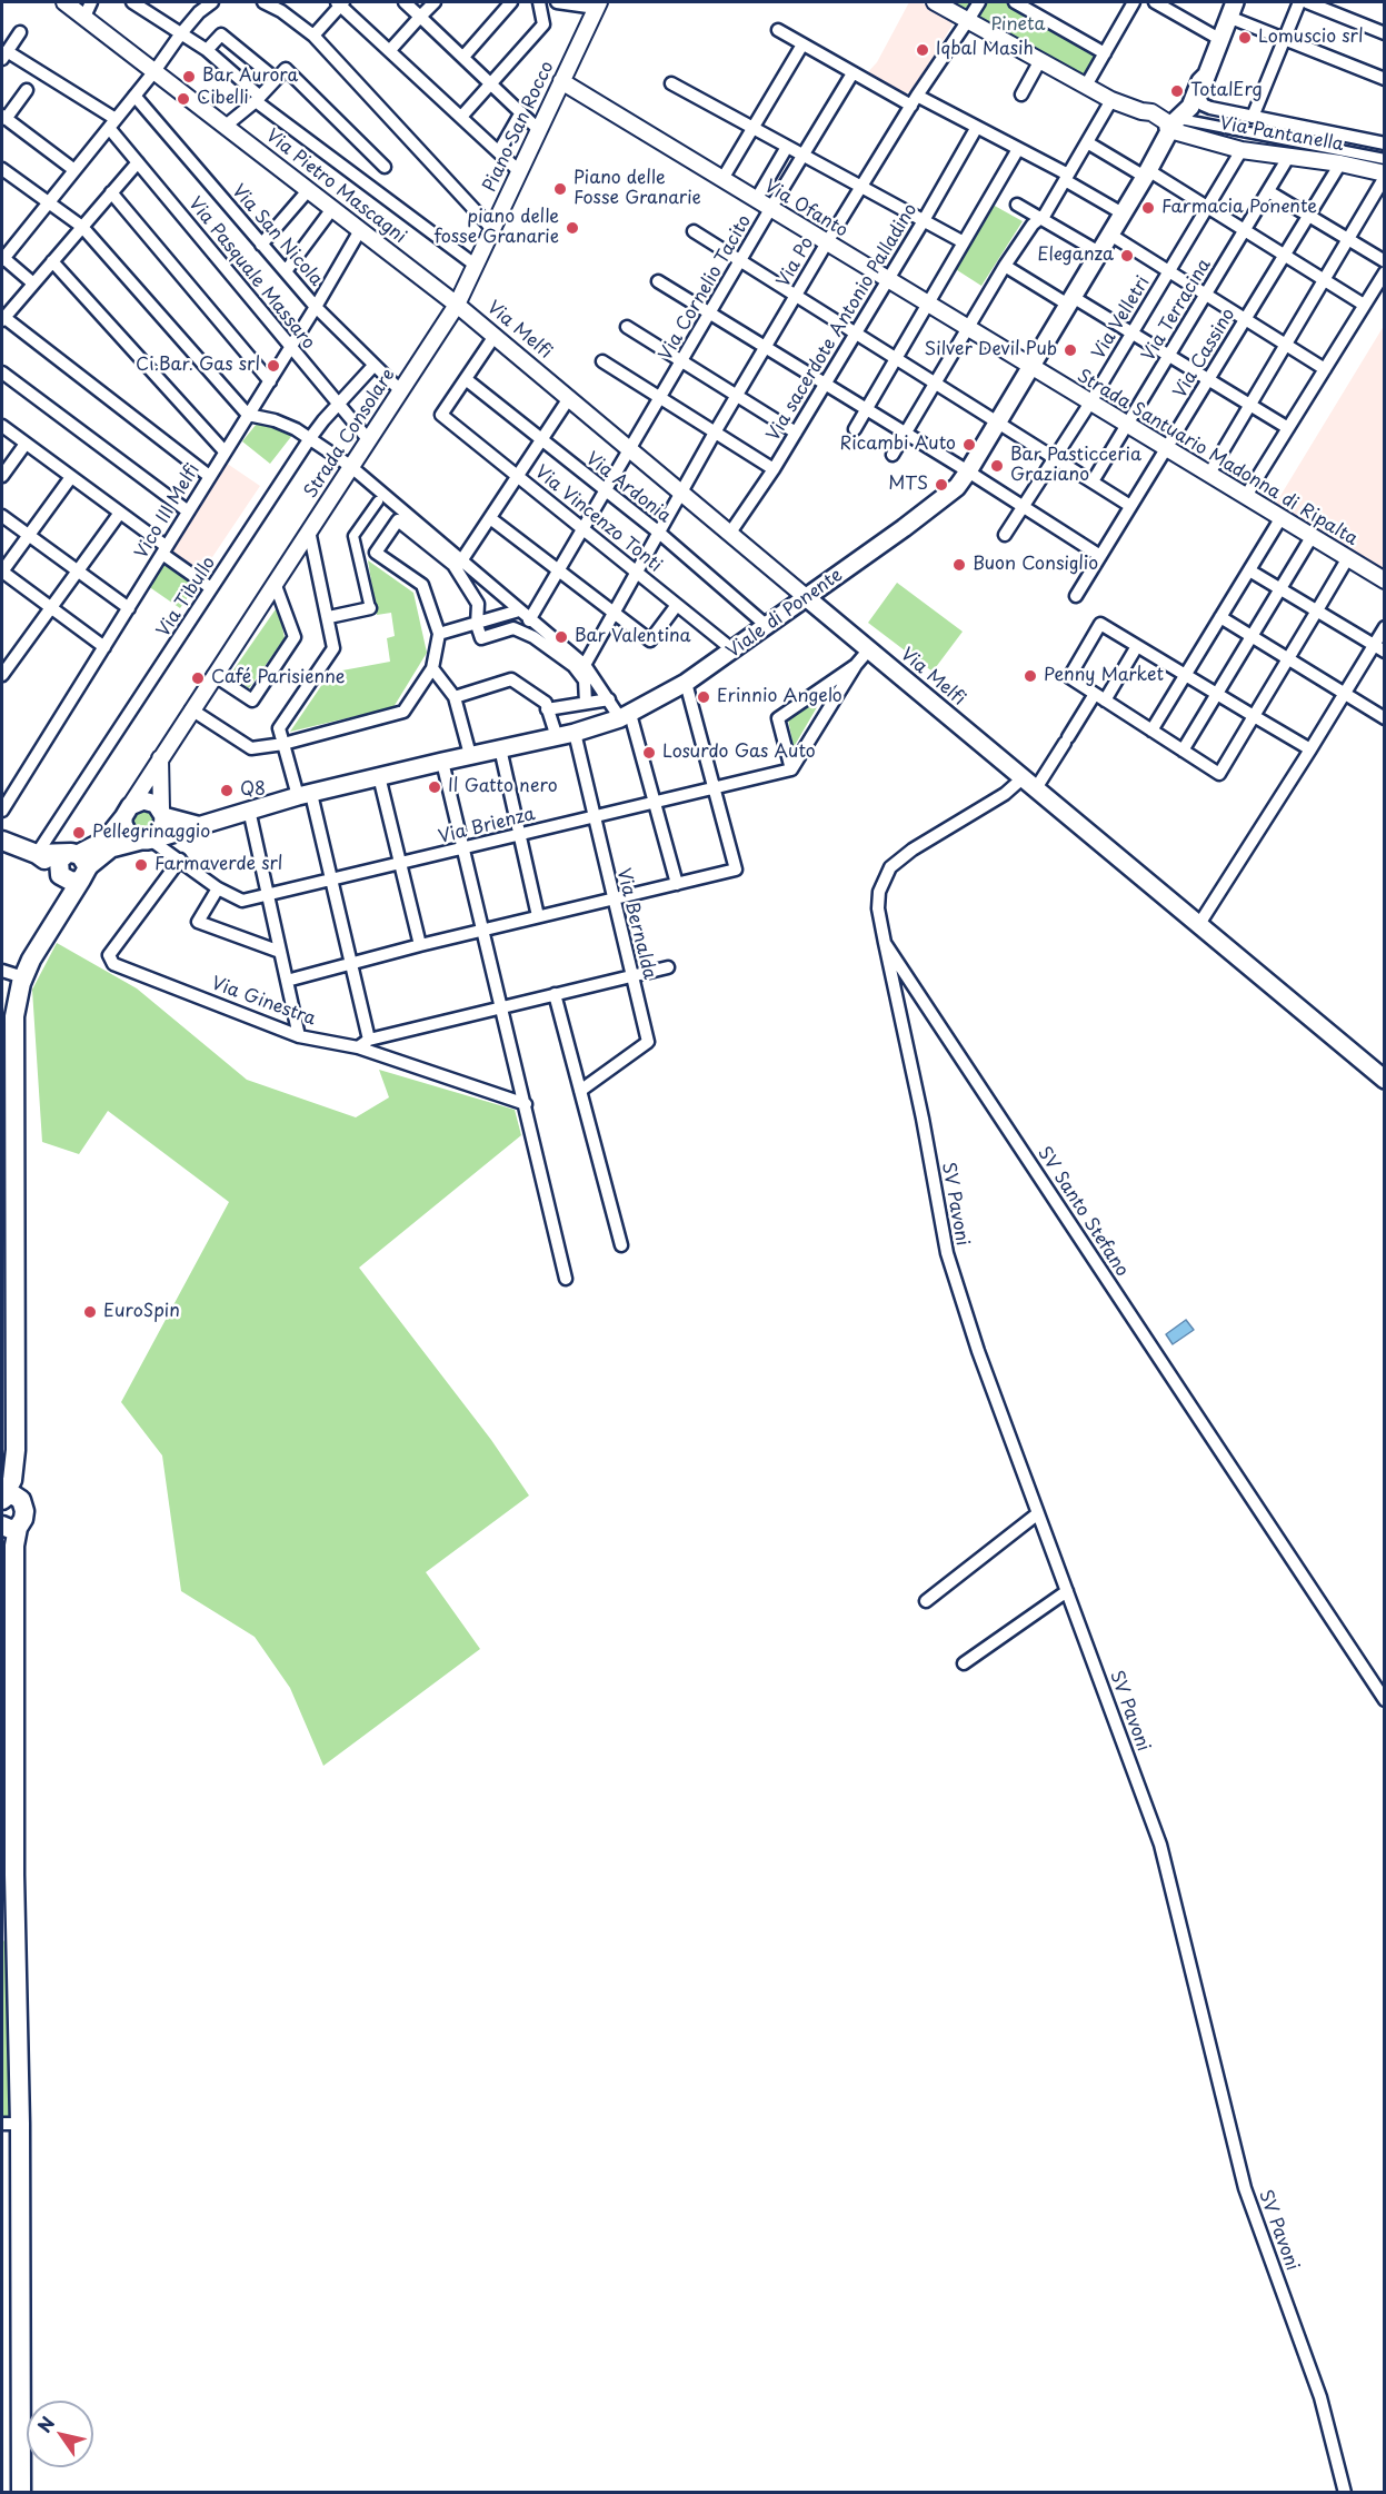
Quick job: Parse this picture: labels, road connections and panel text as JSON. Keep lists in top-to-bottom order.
{
  "streets": {
    "main road": ["Via Melfi", "Viale di Ponente"],
    "street": [
      "Piano San Rocco",
      "Via Pantanella",
      "Via Pietro Mascagni",
      "Via Ofanto",
      "Via San Nicola",
      "Via Po",
      "Via Pasquale Massaro",
      "Via Cornelio Tacito",
      "Via Terracina",
      "Via Velletri",
      "Via sacerdote Antonio Palladino",
      "Via Cassino",
      "Strada Consolare",
      "Strada Santuario Madonna di Ripalta",
      "Via Ardonia",
      "Vico III Melfi",
      "Via Vincenzo Tonti",
      "Via Tibullo",
      "Via Brienza",
      "Via Bernalda",
      "Via Ginestra",
      "SV Pavoni",
      "SV Santo Stefano"
    ]
  },
  "crossings": [
    ["Piano San Rocco", "Via Pietro Mascagni"],
    ["Piano San Rocco", "Via Ofanto"],
    ["Piano San Rocco", "Via Melfi"],
    ["Piano San Rocco", "Strada Consolare"],
    ["Via Pantanella", "Via Po"],
    ["Via Pantanella", "Via Terracina"],
    ["Via Pantanella", "Via Velletri"],
    ["Via Pantanella", "Via Cassino"],
    ["Via Pantanella", "Viale di Ponente"],
    ["Via Pietro Mascagni", "Via Melfi"],
    ["Via Pietro Mascagni", "Strada Consolare"],
    ["Via Pietro Mascagni", "Vico III Melfi"],
    ["Via Ofanto", "Via Po"],
    ["Via Ofanto", "Via Cornelio Tacito"],
    ["Via Ofanto", "Via sacerdote Antonio Palladino"],
    ["Via Ofanto", "Strada Santuario Madonna di Ripalta"],
    ["Via Ofanto", "Viale di Ponente"],
    ["Via San Nicola", "Strada Consolare"],
    ["Via San Nicola", "Vico III Melfi"],
    ["Via San Nicola", "Via Tibullo"],
    ["Via Po", "Via Melfi"],
    ["Via Po", "Via Ardonia"],
    ["Via Po", "Via Vincenzo Tonti"],
    ["Via Pasquale Massaro", "Strada Consolare"],
    ["Via Pasquale Massaro", "Vico III Melfi"],
    ["Via Pasquale Massaro", "Via Tibullo"],
    ["Via Cornelio Tacito", "Via Melfi"],
    ["Via Cornelio Tacito", "Via Ardonia"],
    ["Via Cornelio Tacito", "Via Vincenzo Tonti"],
    ["Via Terracina", "Strada Santuario Madonna di Ripalta"],
    ["Via Velletri", "Strada Santuario Madonna di Ripalta"],
    ["Via sacerdote Antonio Palladino", "Via Melfi"],
    ["Via Melfi", "Strada Consolare"],
    ["Via Melfi", "Viale di Ponente"],
    ["Via Melfi", "SV Santo Stefano"],
    ["Via Cassino", "Strada Santuario Madonna di Ripalta"],
    ["Strada Consolare", "Viale di Ponente"],
    ["Strada Consolare", "Via Brienza"],
    ["Strada Santuario Madonna di Ripalta", "Viale di Ponente"],
    ["Via Ardonia", "Via Vincenzo Tonti"],
    ["Via Ardonia", "Viale di Ponente"],
    ["Via Vincenzo Tonti", "Viale di Ponente"],
    ["Viale di Ponente", "Via Brienza"],
    ["Viale di Ponente", "Via Bernalda"],
    ["Via Brienza", "Via Bernalda"],
    ["Via Brienza", "Via Ginestra"],
    ["SV Pavoni", "SV Santo Stefano"]
  ],
  "parks": ["Pineta"],
  "places": [
    "Lomuscio srl",
    "Iqbal Masih",
    "Bar Aurora",
    "TotalErg",
    "Cibelli",
    "Piano delle Fosse Granarie",
    "Farmacia Ponente",
    "piano delle fosse Granarie",
    "Eleganza",
    "Silver Devil Pub",
    "Ci.Bar. Gas srl",
    "Ricambi Auto",
    "Bar Pasticceria Graziano",
    "MTS",
    "Buon Consiglio",
    "Bar Valentina",
    "Penny Market",
    "Café Parisienne",
    "Erinnio Angelo",
    "Losurdo Gas Auto",
    "Il Gatto nero",
    "Q8",
    "Pellegrinaggio",
    "Farmaverde srl",
    "EuroSpin"
  ],
  "north": "top left"
}
